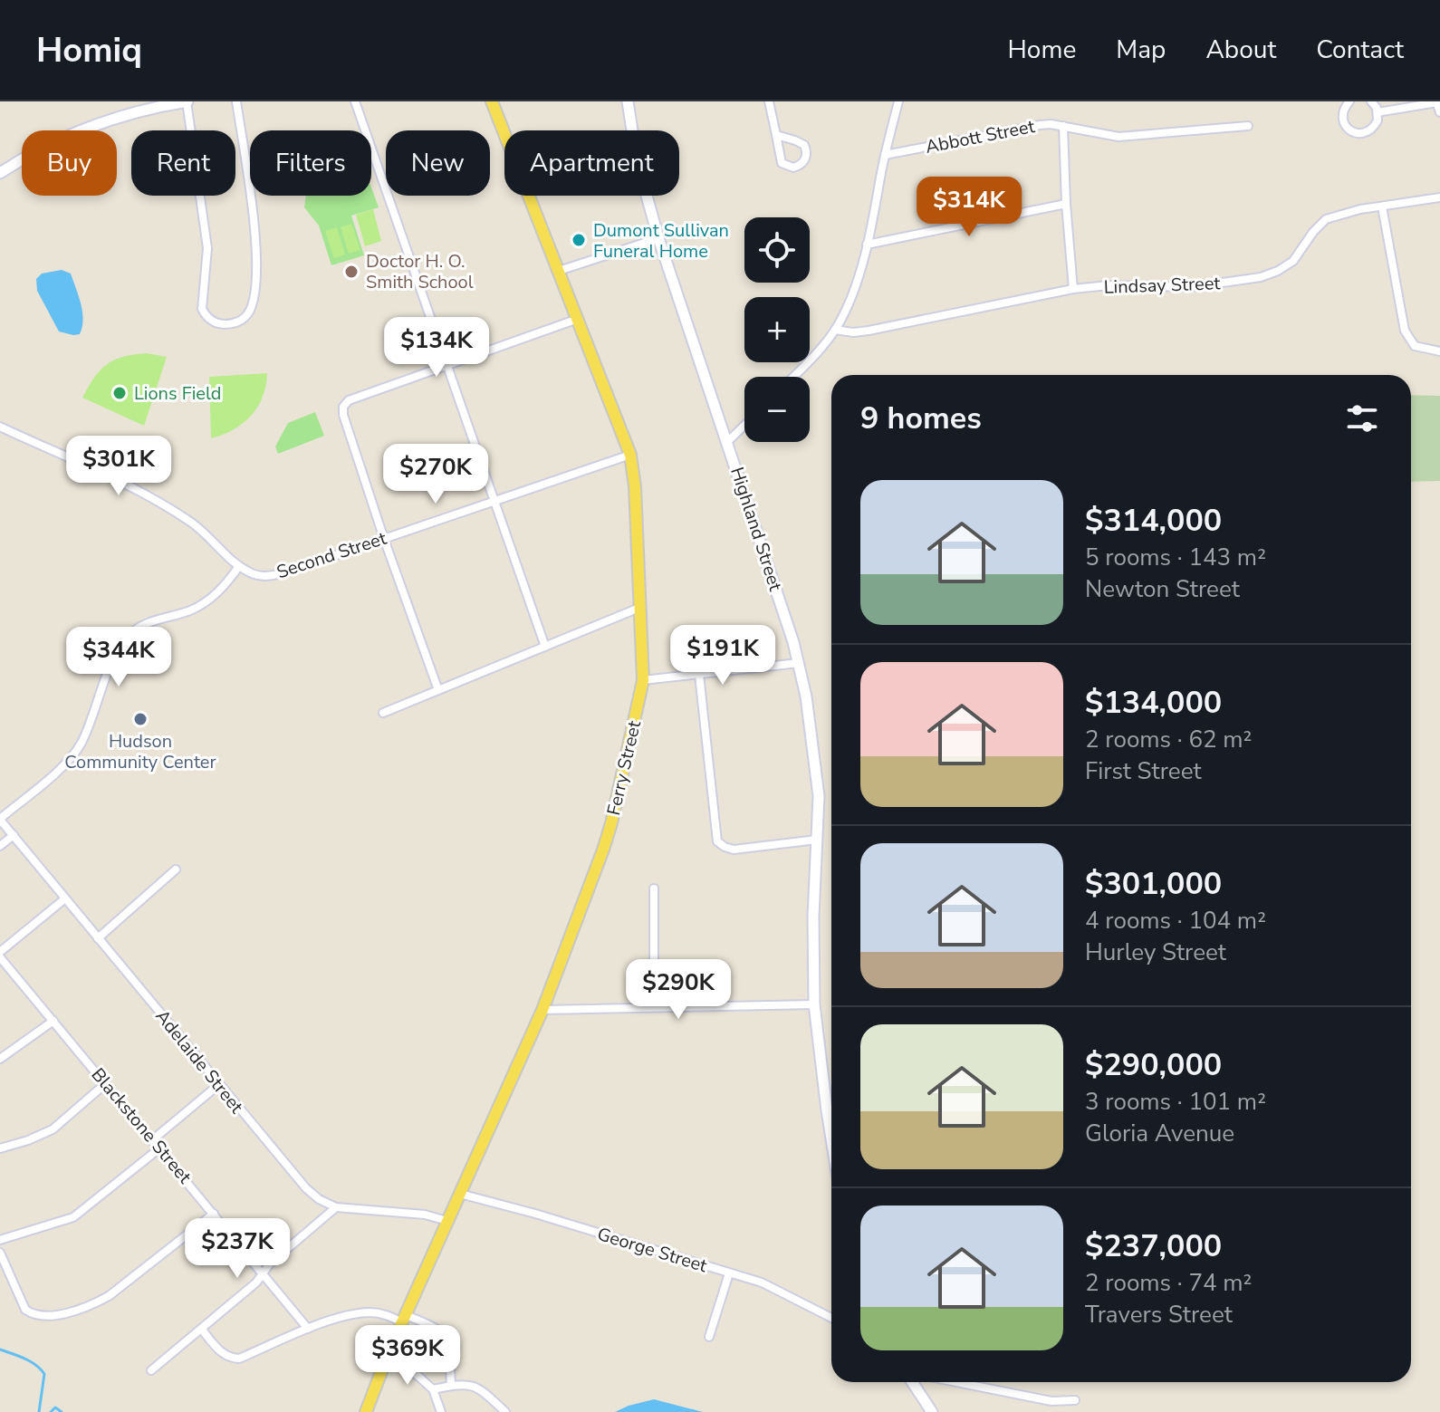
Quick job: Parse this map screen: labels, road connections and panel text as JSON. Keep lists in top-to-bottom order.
{
  "streets": {
    "main road": ["Ferry Street"],
    "street": [
      "Abbott Street",
      "Lindsay Street",
      "Highland Street",
      "Second Street",
      "Adelaide Street",
      "Blackstone Street",
      "George Street"
    ]
  },
  "crossings": [
    ["Second Street", "Ferry Street"],
    ["Ferry Street", "Adelaide Street"],
    ["Ferry Street", "George Street"]
  ],
  "places": [
    "Dumont Sullivan Funeral Home",
    "Doctor H. O. Smith School",
    "Lions Field",
    "Hudson Community Center"
  ],
  "page": {
    "header": "Homiq",
    "nav": [
      "Home",
      "Map",
      "About",
      "Contact"
    ],
    "chip": [
      "Buy",
      "Rent",
      "Filters",
      "New",
      "Apartment"
    ],
    "price": [
      "$314K",
      "$134K",
      "$301K",
      "$270K",
      "$191K",
      "$344K",
      "$290K",
      "$237K",
      "$369K"
    ],
    "map_buttons": ["+", "−"],
    "heading": "9 homes",
    "list": [
      {
        "name": "$314,000",
        "note": "5 rooms · 143 m² · Newton Street"
      },
      {
        "name": "$134,000",
        "note": "2 rooms · 62 m² · First Street"
      },
      {
        "name": "$301,000",
        "note": "4 rooms · 104 m² · Hurley Street"
      },
      {
        "name": "$290,000",
        "note": "3 rooms · 101 m² · Gloria Avenue"
      },
      {
        "name": "$237,000",
        "note": "2 rooms · 74 m² · Travers Street"
      }
    ]
  }
}
